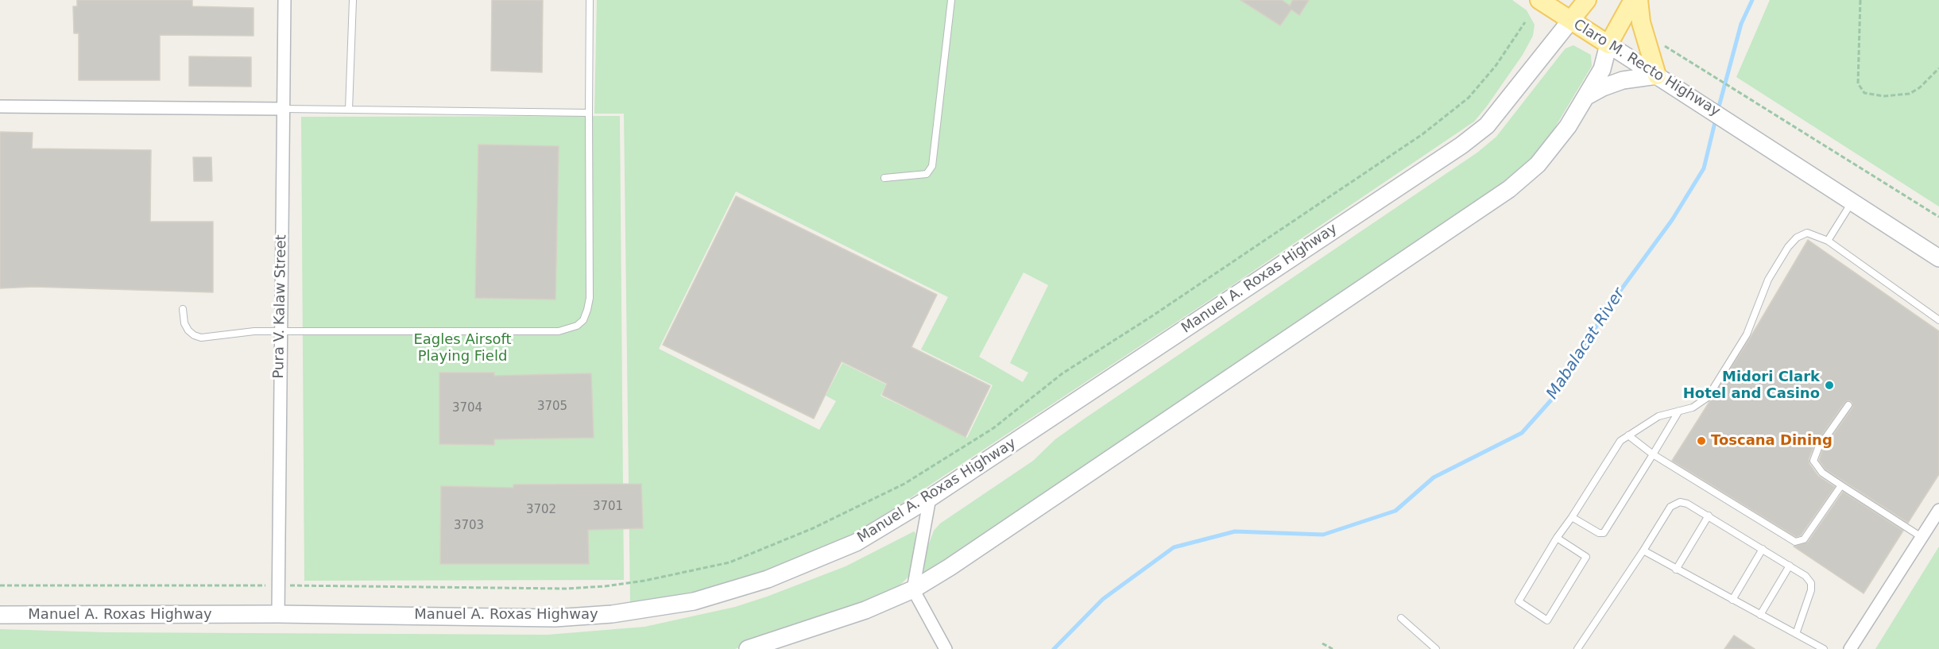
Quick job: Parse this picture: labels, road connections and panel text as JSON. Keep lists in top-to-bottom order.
{
  "streets": {
    "main road": ["Claro M. Recto Highway", "Manuel A. Roxas Highway"],
    "street": ["Pura V. Kalaw Street"]
  },
  "crossings": [
    ["Claro M. Recto Highway", "Manuel A. Roxas Highway"],
    ["Manuel A. Roxas Highway", "Pura V. Kalaw Street"]
  ],
  "water": ["Mabalacat River"],
  "parks": ["Eagles Airsoft Playing Field"],
  "places": ["Midori Clark Hotel and Casino", "Toscana Dining"],
  "house_numbers": [
    "3705",
    "3704",
    "3701",
    "3702",
    "3703"
  ]
}
